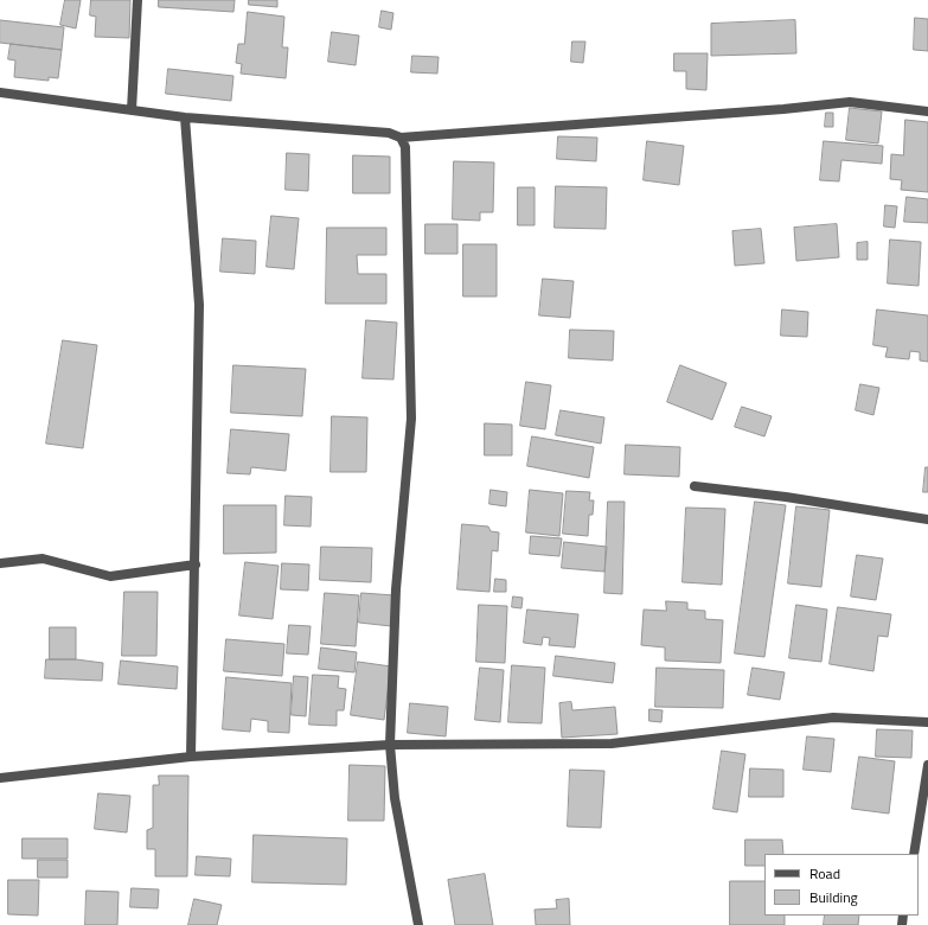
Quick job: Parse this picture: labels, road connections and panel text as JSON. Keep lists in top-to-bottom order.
{
  "legend": ["Road", "Building"]
}
